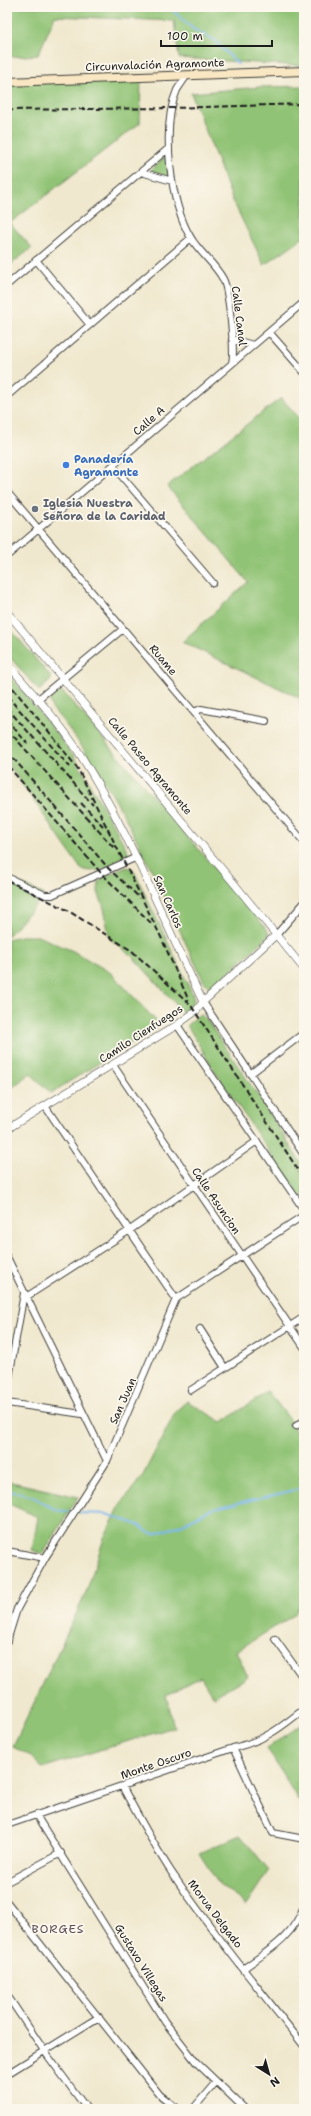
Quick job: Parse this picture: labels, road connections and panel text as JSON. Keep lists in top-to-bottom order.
{
  "streets": {
    "main road": ["Circunvalación Agramonte"],
    "street": [
      "Calle Canal",
      "Calle A",
      "Ruame",
      "Calle Paseo Agramonte",
      "San Carlos",
      "Camilo Cienfuegos",
      "Calle Asuncion",
      "San Juan",
      "Monte Oscuro",
      "Morua Delgado",
      "Gustavo Villegas"
    ]
  },
  "crossings": [
    ["Circunvalación Agramonte", "Calle Canal"],
    ["Calle Canal", "Calle A"],
    ["Calle A", "Ruame"],
    ["Calle Paseo Agramonte", "Camilo Cienfuegos"],
    ["San Carlos", "Camilo Cienfuegos"],
    ["Camilo Cienfuegos", "Calle Asuncion"],
    ["Monte Oscuro", "Morua Delgado"],
    ["Monte Oscuro", "Gustavo Villegas"]
  ],
  "districts": ["BORGES"],
  "places": ["Panadería Agramonte", "Iglesia Nuestra Señora de la Caridad"],
  "scale_bar": "100 m",
  "north": "bottom right"
}
